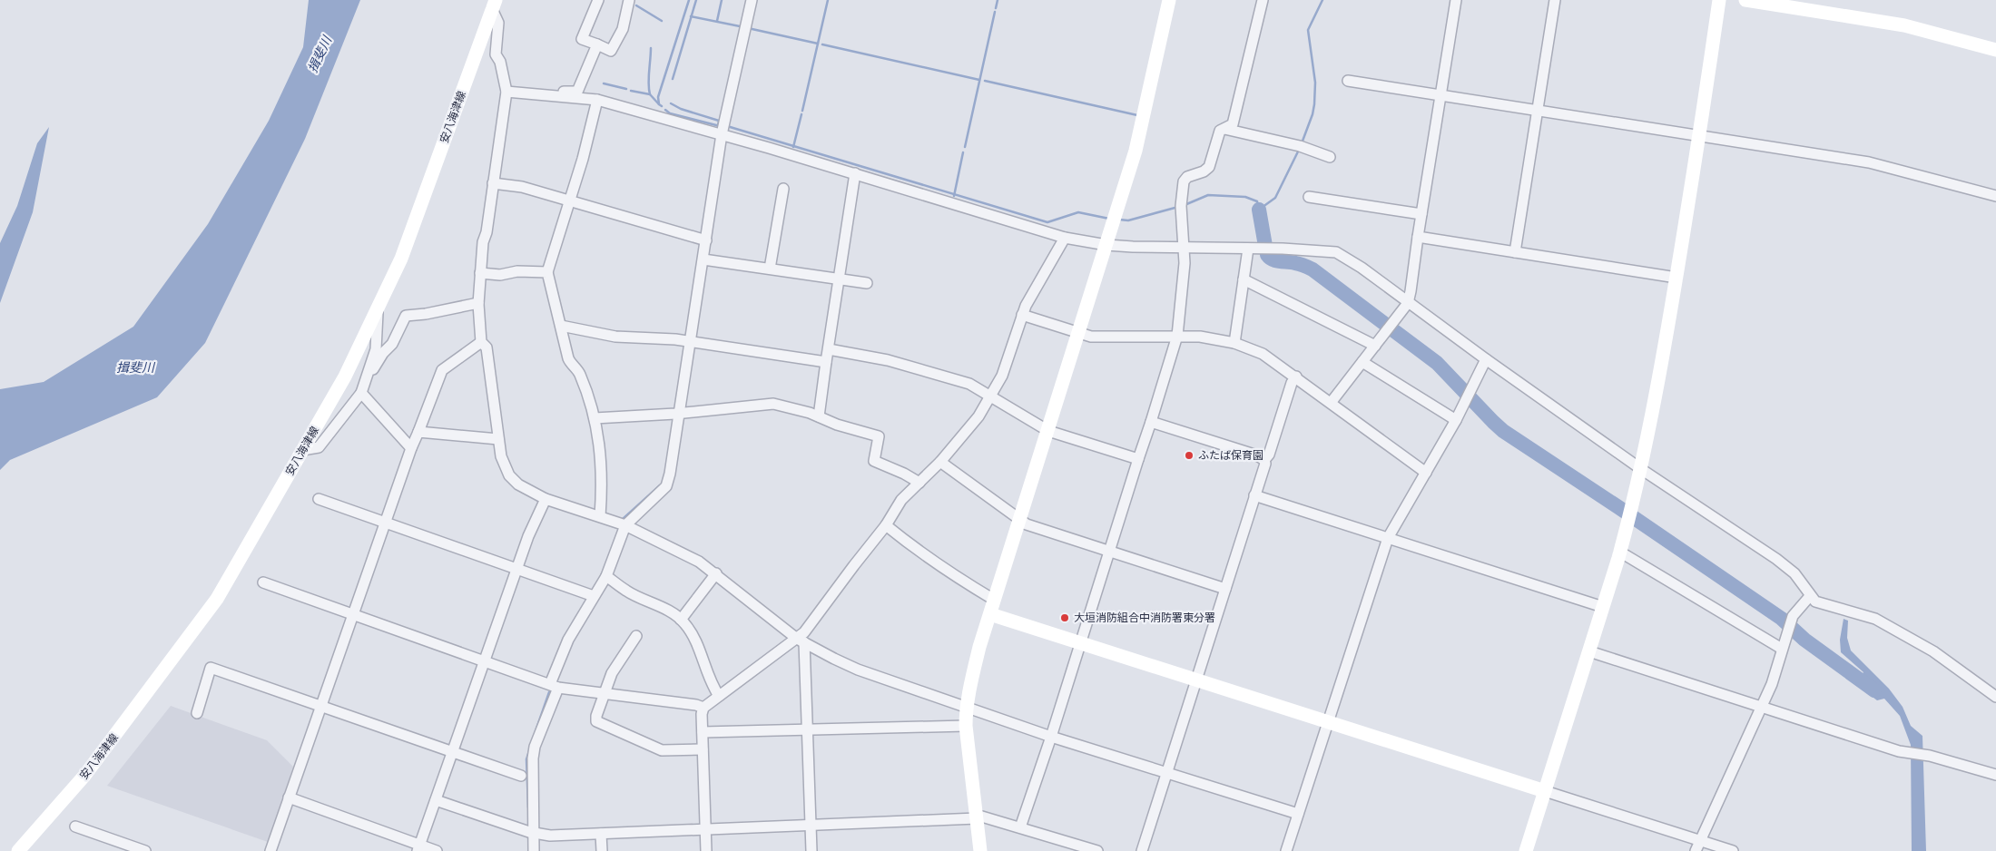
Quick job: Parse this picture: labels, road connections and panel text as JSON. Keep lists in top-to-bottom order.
{
  "streets": {
    "street": ["安八海津線"]
  },
  "water": ["揖斐川"],
  "places": ["ふたば保育園", "大垣消防組合中消防署東分署"]
}
